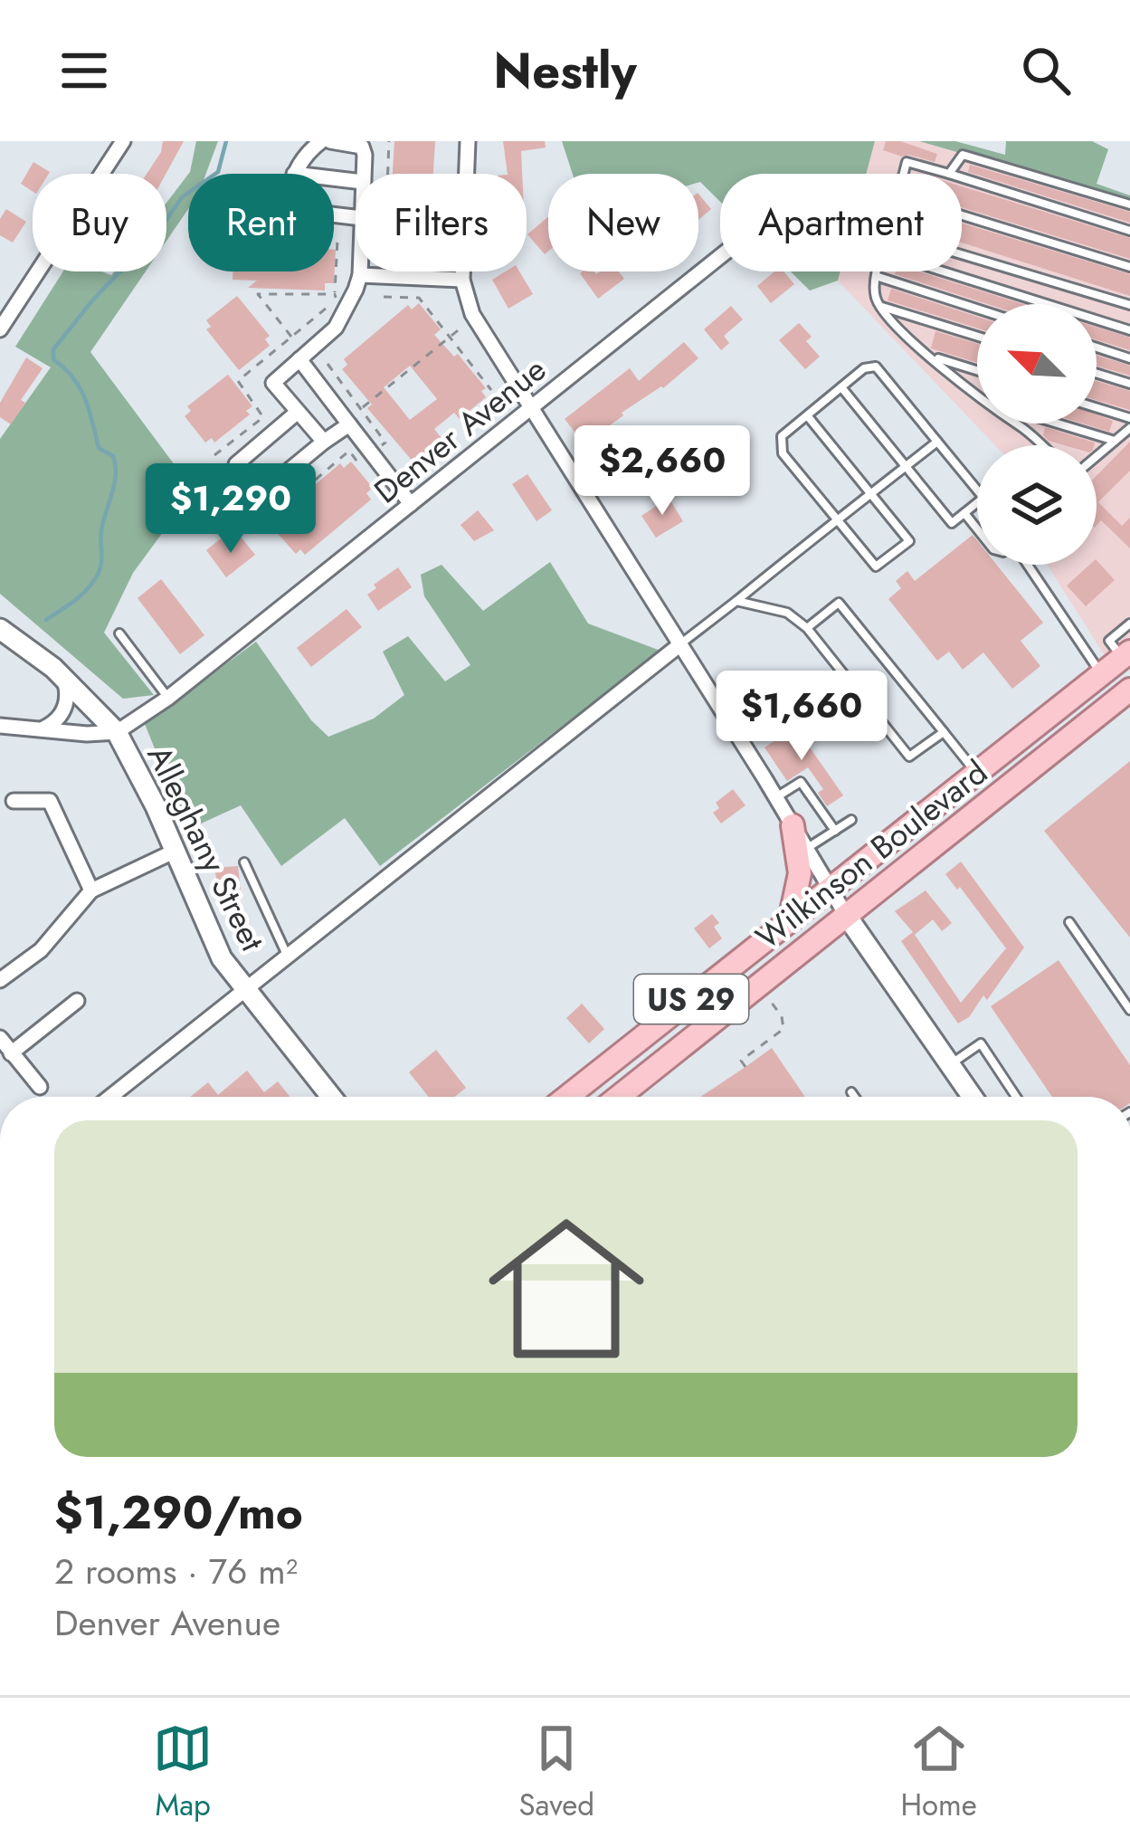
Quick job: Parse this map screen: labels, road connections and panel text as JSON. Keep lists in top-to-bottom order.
{
  "streets": {
    "main road": ["Wilkinson Boulevard", "US 29"],
    "street": ["Denver Avenue", "Alleghany Street"]
  },
  "crossings": [
    ["Denver Avenue", "Alleghany Street"]
  ],
  "north": "top left",
  "page": {
    "header": "Nestly",
    "chip": [
      "Buy",
      "Rent",
      "Filters",
      "New",
      "Apartment"
    ],
    "price": ["$2,660", "$1,290", "$1,660"],
    "list": [
      {
        "name": "$1,290/mo",
        "note": "2 rooms · 76 m² · Denver Avenue"
      }
    ],
    "tabs": ["Map", "Saved", "Home"]
  }
}
